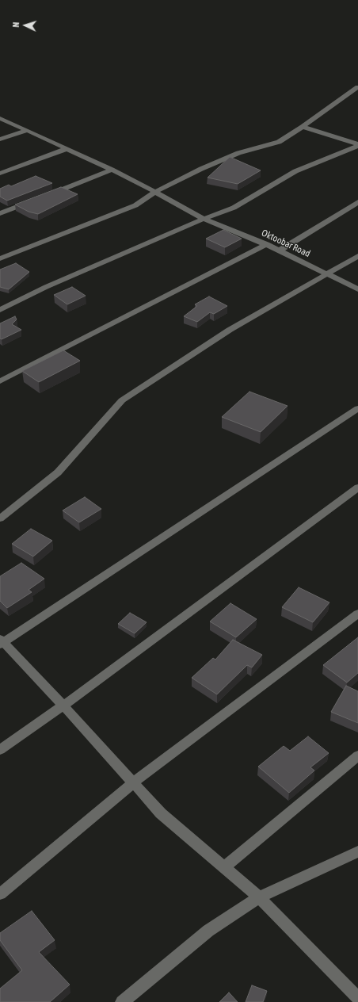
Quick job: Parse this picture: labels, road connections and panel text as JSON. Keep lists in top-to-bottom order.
{
  "streets": {
    "street": ["Oktoobar Road"]
  },
  "north": "left"
}
